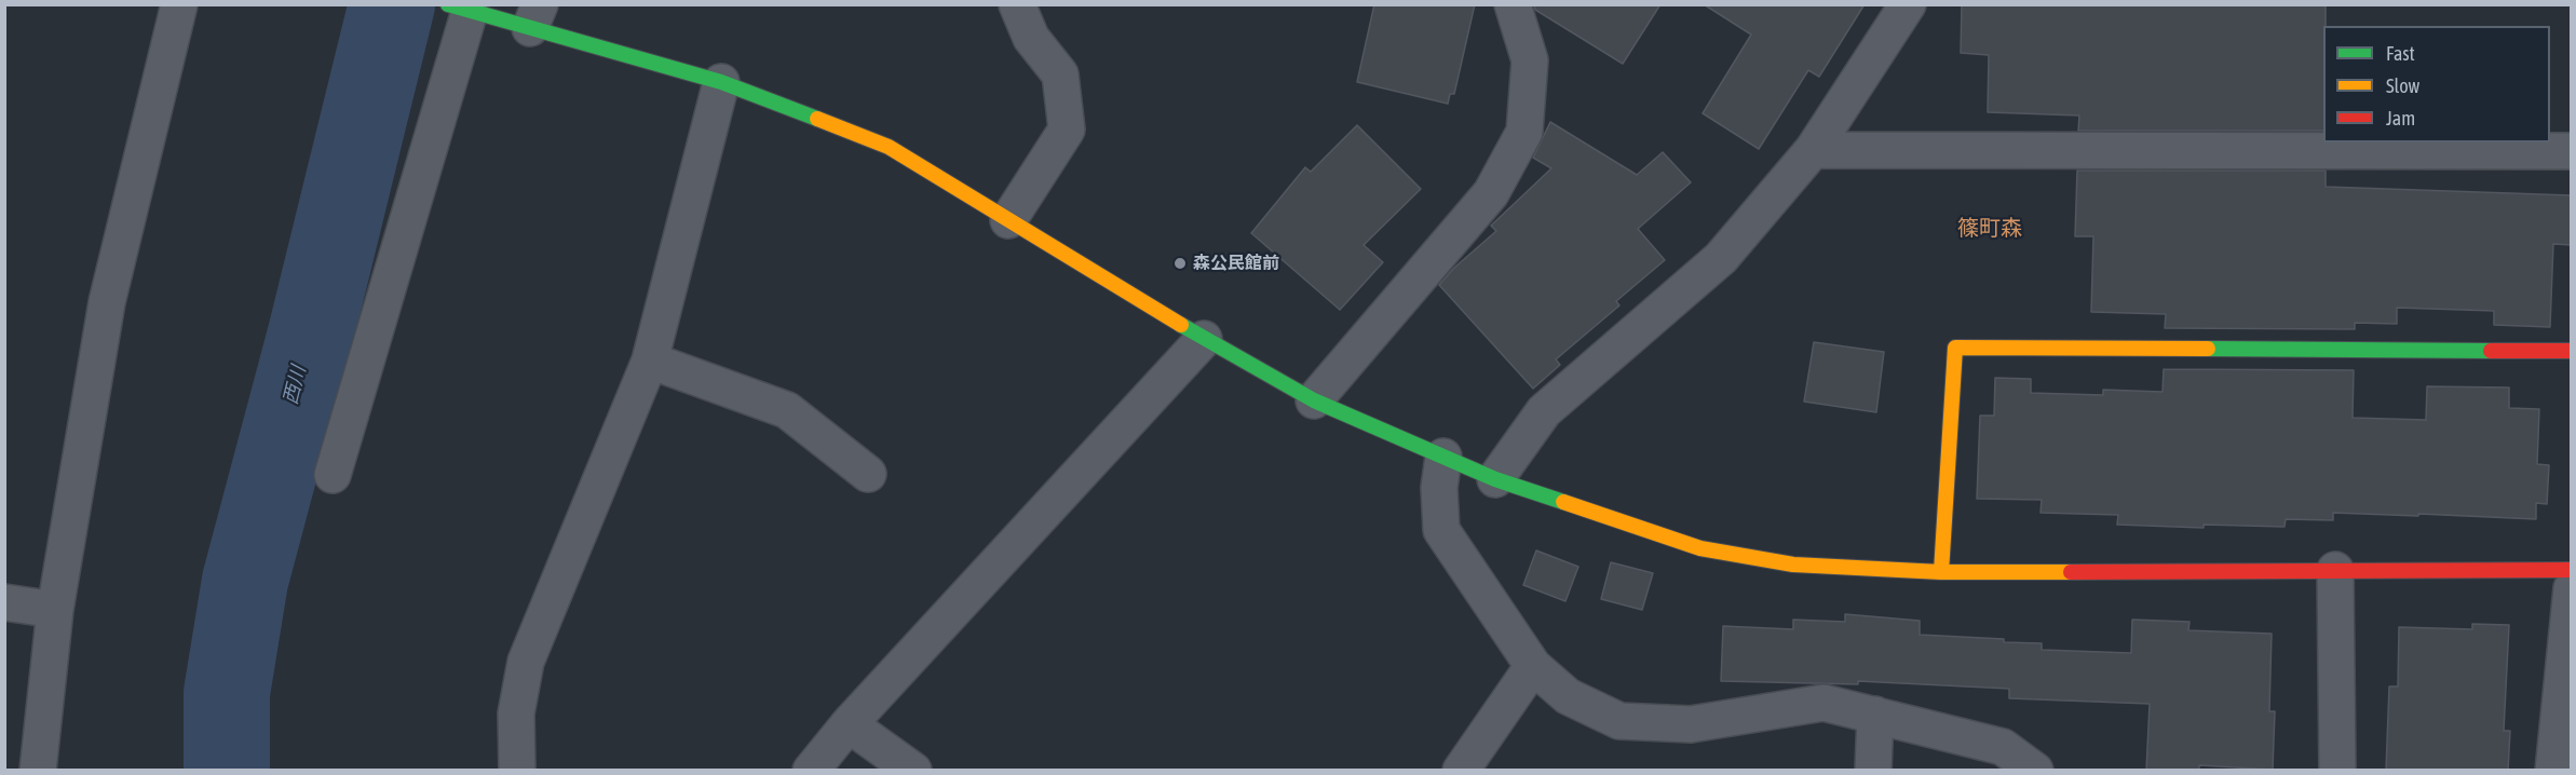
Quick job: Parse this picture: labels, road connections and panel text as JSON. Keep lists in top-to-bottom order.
{
  "districts": ["篠町森"],
  "water": ["西川"],
  "places": ["森公民館前"],
  "legend": ["Fast", "Slow", "Jam"]
}
